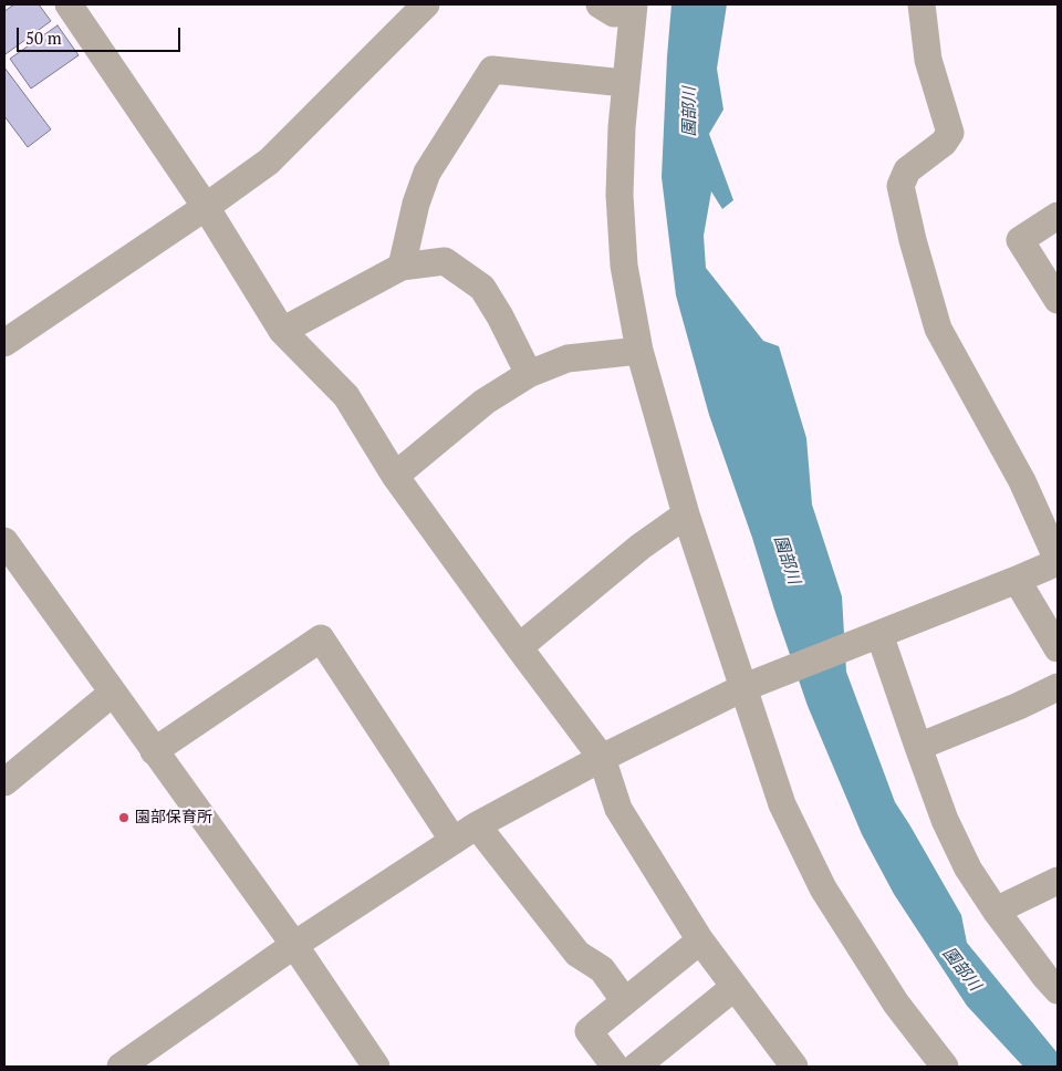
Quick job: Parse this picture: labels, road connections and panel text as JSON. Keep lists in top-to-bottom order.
{
  "water": ["園部川"],
  "places": ["園部保育所"],
  "scale_bar": "50 m"
}
